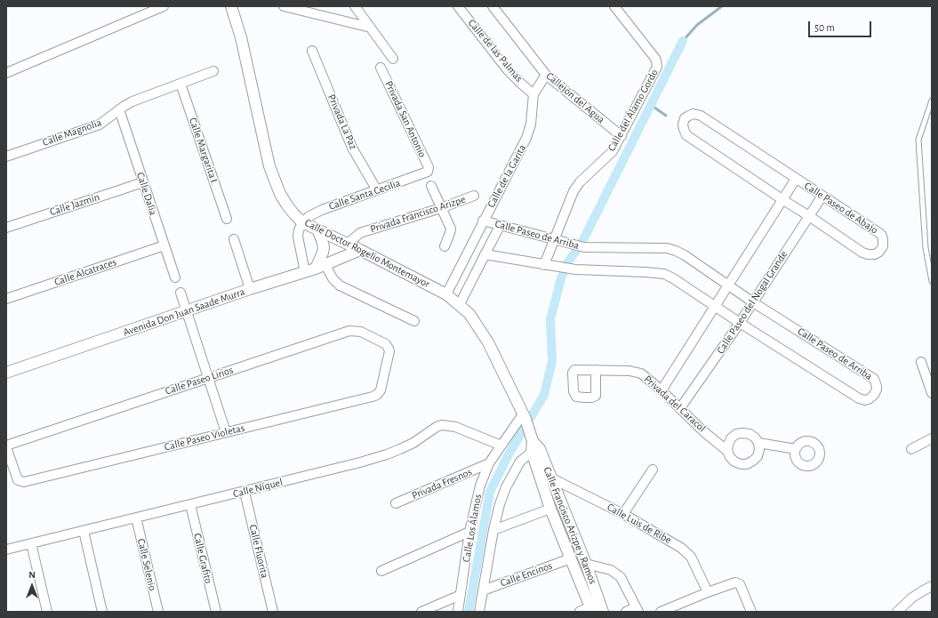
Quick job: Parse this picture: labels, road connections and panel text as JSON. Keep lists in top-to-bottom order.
{
  "streets": {
    "street": [
      "Calle de las Palmas",
      "Callejón del Agua",
      "Calle del Álamo Gordo",
      "Privada San Antonio",
      "Privada La Paz",
      "Calle Magnolia",
      "Calle Margarita I.",
      "Calle de la Garita",
      "Calle Dalia",
      "Calle Santa Cecilia",
      "Calle Jazmín",
      "Calle Paseo de Abajo",
      "Privada Francisco Arizpe",
      "Calle Paseo de Arriba",
      "Calle Doctor Rogelio Montemayor",
      "Calle Alcatraces",
      "Calle Paseo del Nogal Grande",
      "Avenida Don Juan Saade Murra",
      "Calle Paseo Lirios",
      "Privada del Caracol",
      "Calle Paseo Violetas",
      "Privada Fresnos",
      "Calle Níquel",
      "Calle Luis de Ribe",
      "Calle Francisco Arizpe y Ramos",
      "Calle Los Álamos",
      "Calle Fluorita",
      "Calle Grafito",
      "Calle Selenio",
      "Calle Encinos"
    ]
  },
  "crossings": [
    ["Calle de las Palmas", "Calle de la Garita"],
    ["Callejón del Agua", "Calle del Álamo Gordo"],
    ["Callejón del Agua", "Calle de la Garita"],
    ["Calle del Álamo Gordo", "Calle Paseo de Arriba"],
    ["Privada San Antonio", "Calle Santa Cecilia"],
    ["Privada La Paz", "Calle Santa Cecilia"],
    ["Calle Magnolia", "Calle Margarita I."],
    ["Calle Magnolia", "Calle Dalia"],
    ["Calle de la Garita", "Calle Paseo de Arriba"],
    ["Calle de la Garita", "Calle Doctor Rogelio Montemayor"],
    ["Calle Dalia", "Calle Jazmín"],
    ["Calle Dalia", "Calle Alcatraces"],
    ["Calle Santa Cecilia", "Calle Doctor Rogelio Montemayor"],
    ["Calle Paseo de Abajo", "Calle Paseo del Nogal Grande"],
    ["Privada Francisco Arizpe", "Calle Doctor Rogelio Montemayor"],
    ["Privada Francisco Arizpe", "Avenida Don Juan Saade Murra"],
    ["Calle Paseo de Arriba", "Calle Paseo del Nogal Grande"],
    ["Calle Doctor Rogelio Montemayor", "Avenida Don Juan Saade Murra"],
    ["Calle Doctor Rogelio Montemayor", "Calle Francisco Arizpe y Ramos"],
    ["Calle Doctor Rogelio Montemayor", "Calle Los Álamos"],
    ["Calle Paseo del Nogal Grande", "Privada del Caracol"],
    ["Calle Paseo Lirios", "Calle Paseo Violetas"],
    ["Privada Fresnos", "Calle Los Álamos"],
    ["Calle Níquel", "Calle Los Álamos"],
    ["Calle Níquel", "Calle Fluorita"],
    ["Calle Níquel", "Calle Grafito"],
    ["Calle Níquel", "Calle Selenio"],
    ["Calle Luis de Ribe", "Calle Francisco Arizpe y Ramos"],
    ["Calle Francisco Arizpe y Ramos", "Calle Los Álamos"],
    ["Calle Francisco Arizpe y Ramos", "Calle Encinos"],
    ["Calle Los Álamos", "Calle Encinos"]
  ],
  "scale_bar": "50 m",
  "north": "top"
}
